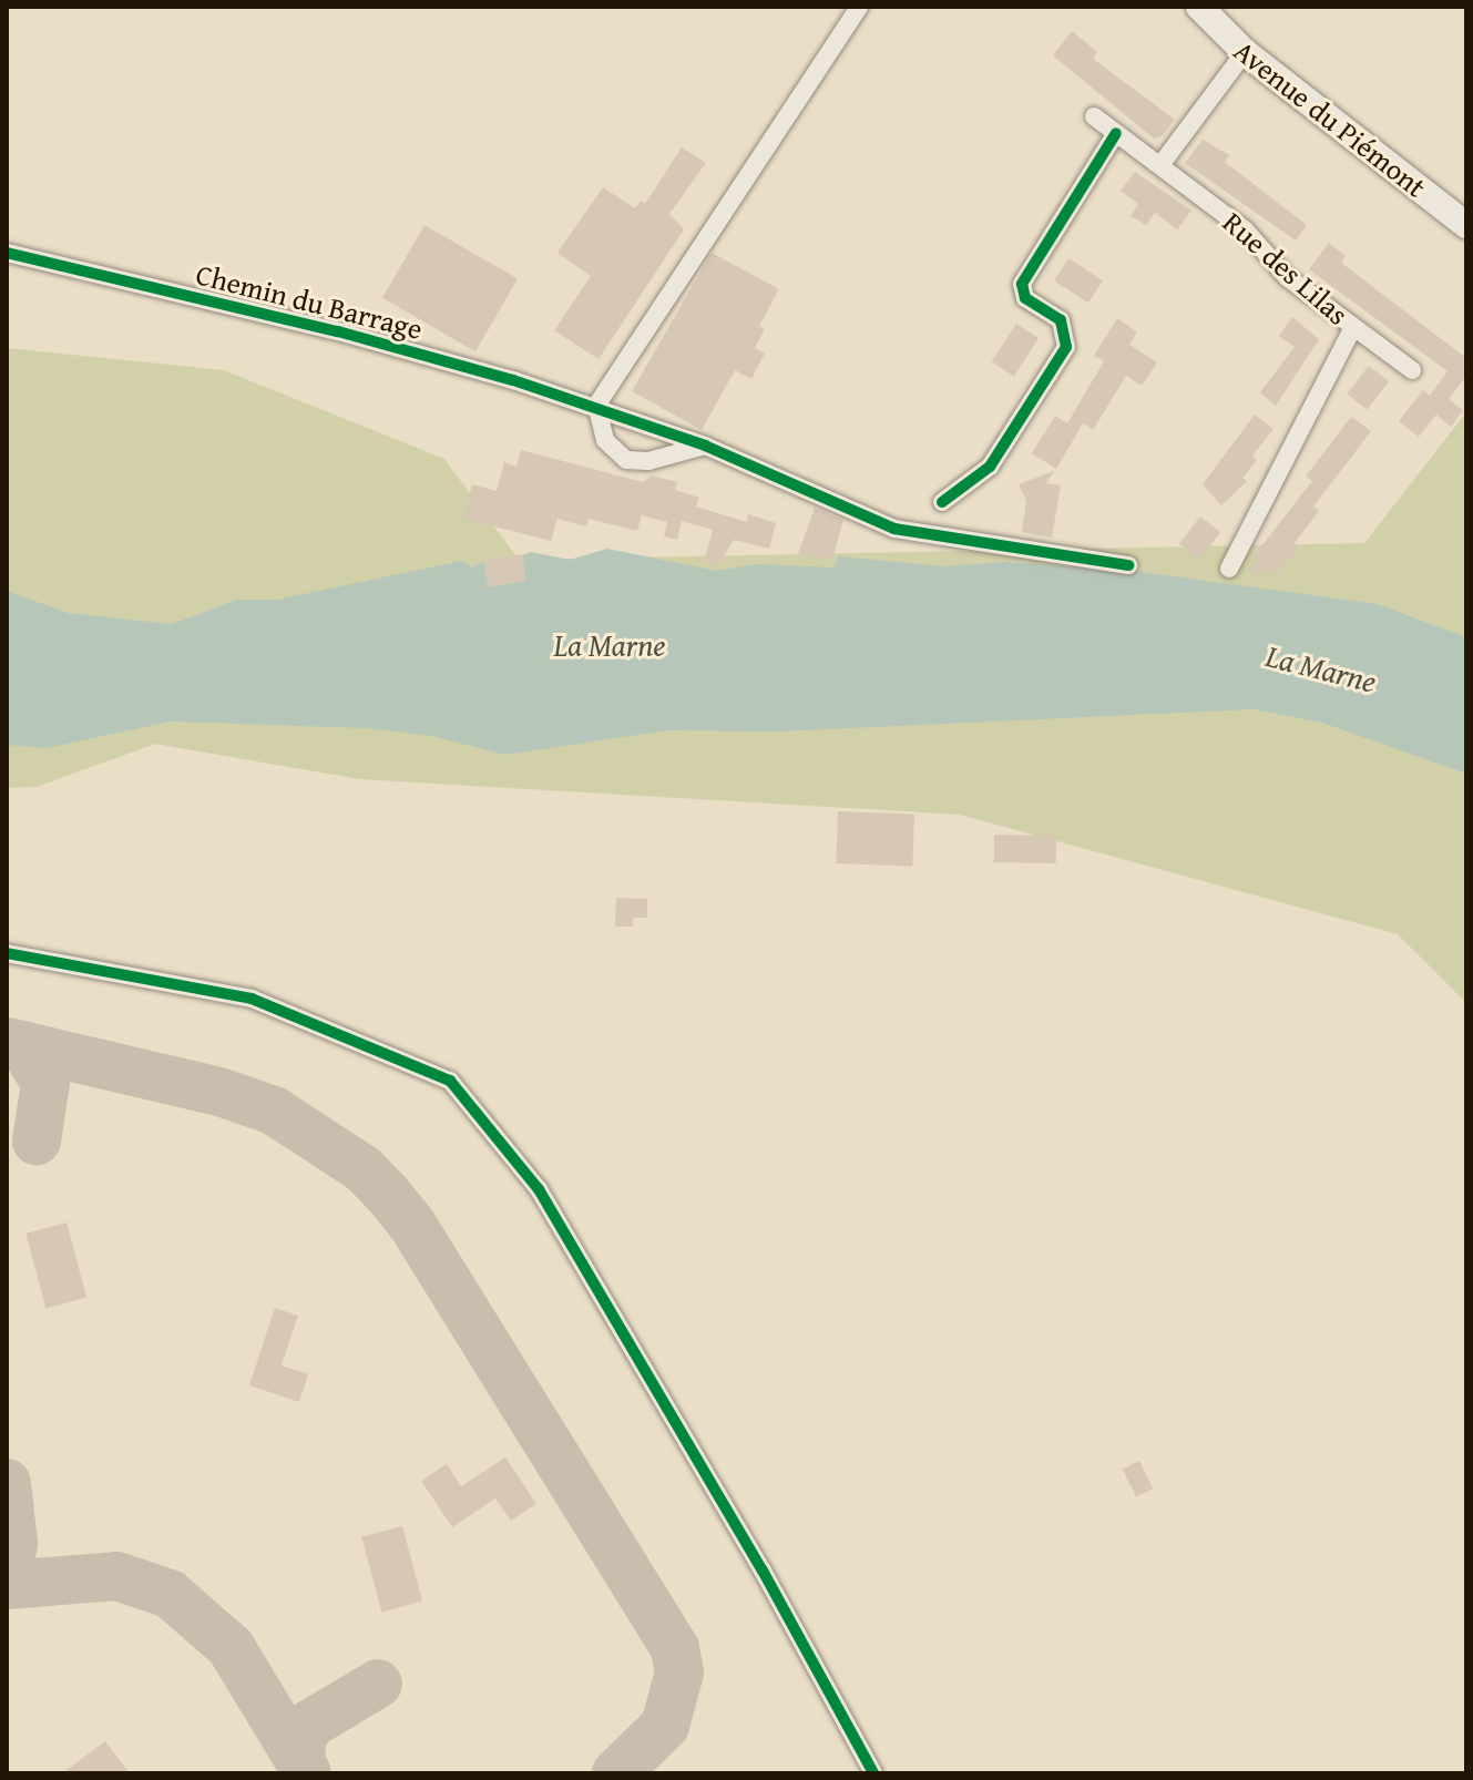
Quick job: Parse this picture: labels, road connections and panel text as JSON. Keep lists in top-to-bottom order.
{
  "streets": {
    "main road": ["Avenue du Piémont"],
    "street": ["Rue des Lilas", "Chemin du Barrage"]
  },
  "water": ["La Marne"]
}
